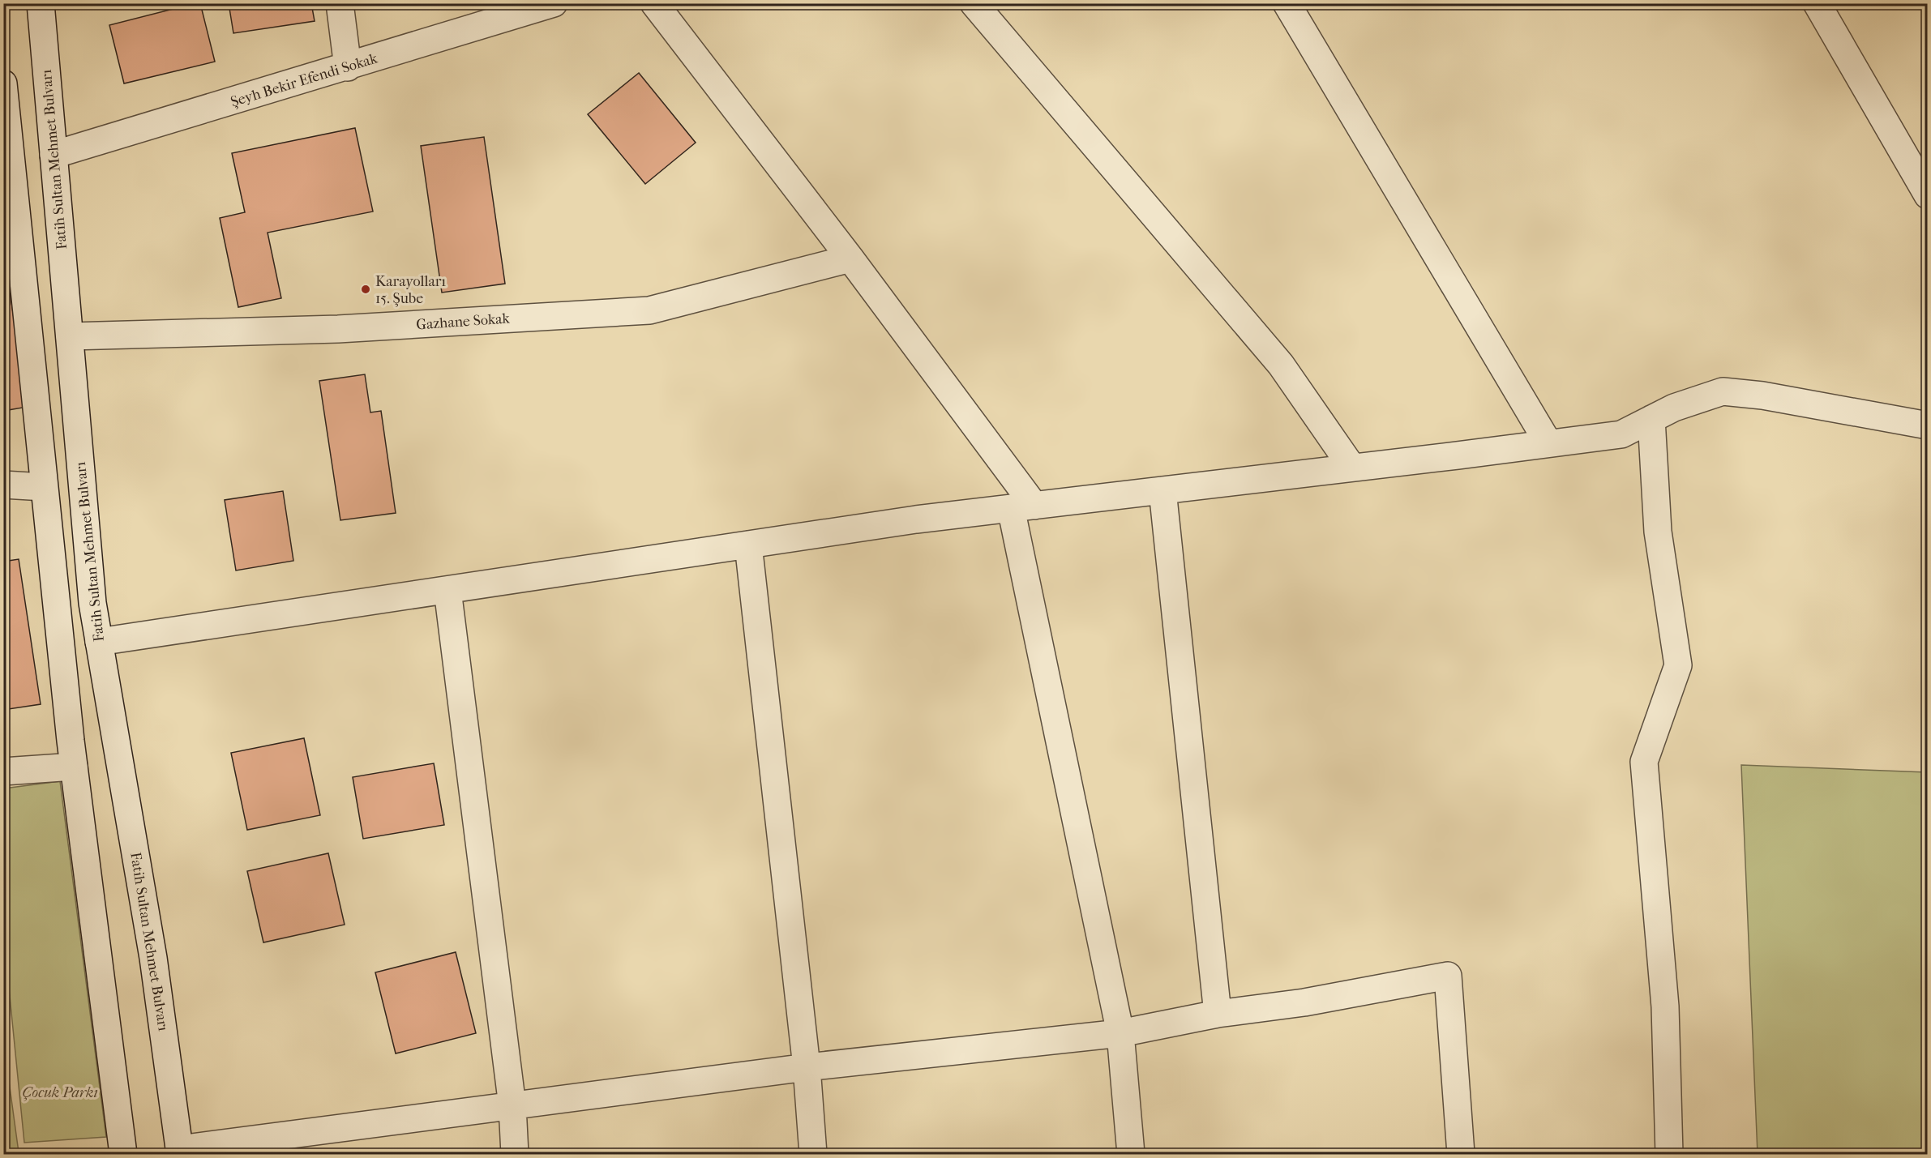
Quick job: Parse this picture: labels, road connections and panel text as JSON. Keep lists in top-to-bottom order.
{
  "streets": {
    "street": ["Şeyh Bekir Efendi Sokak", "Fatih Sultan Mehmet Bulvarı", "Gazhane Sokak"]
  },
  "crossings": [
    ["Şeyh Bekir Efendi Sokak", "Fatih Sultan Mehmet Bulvarı"],
    ["Fatih Sultan Mehmet Bulvarı", "Gazhane Sokak"]
  ],
  "parks": ["Çocuk Parkı"],
  "places": ["Karayolları 15. Şube"]
}
